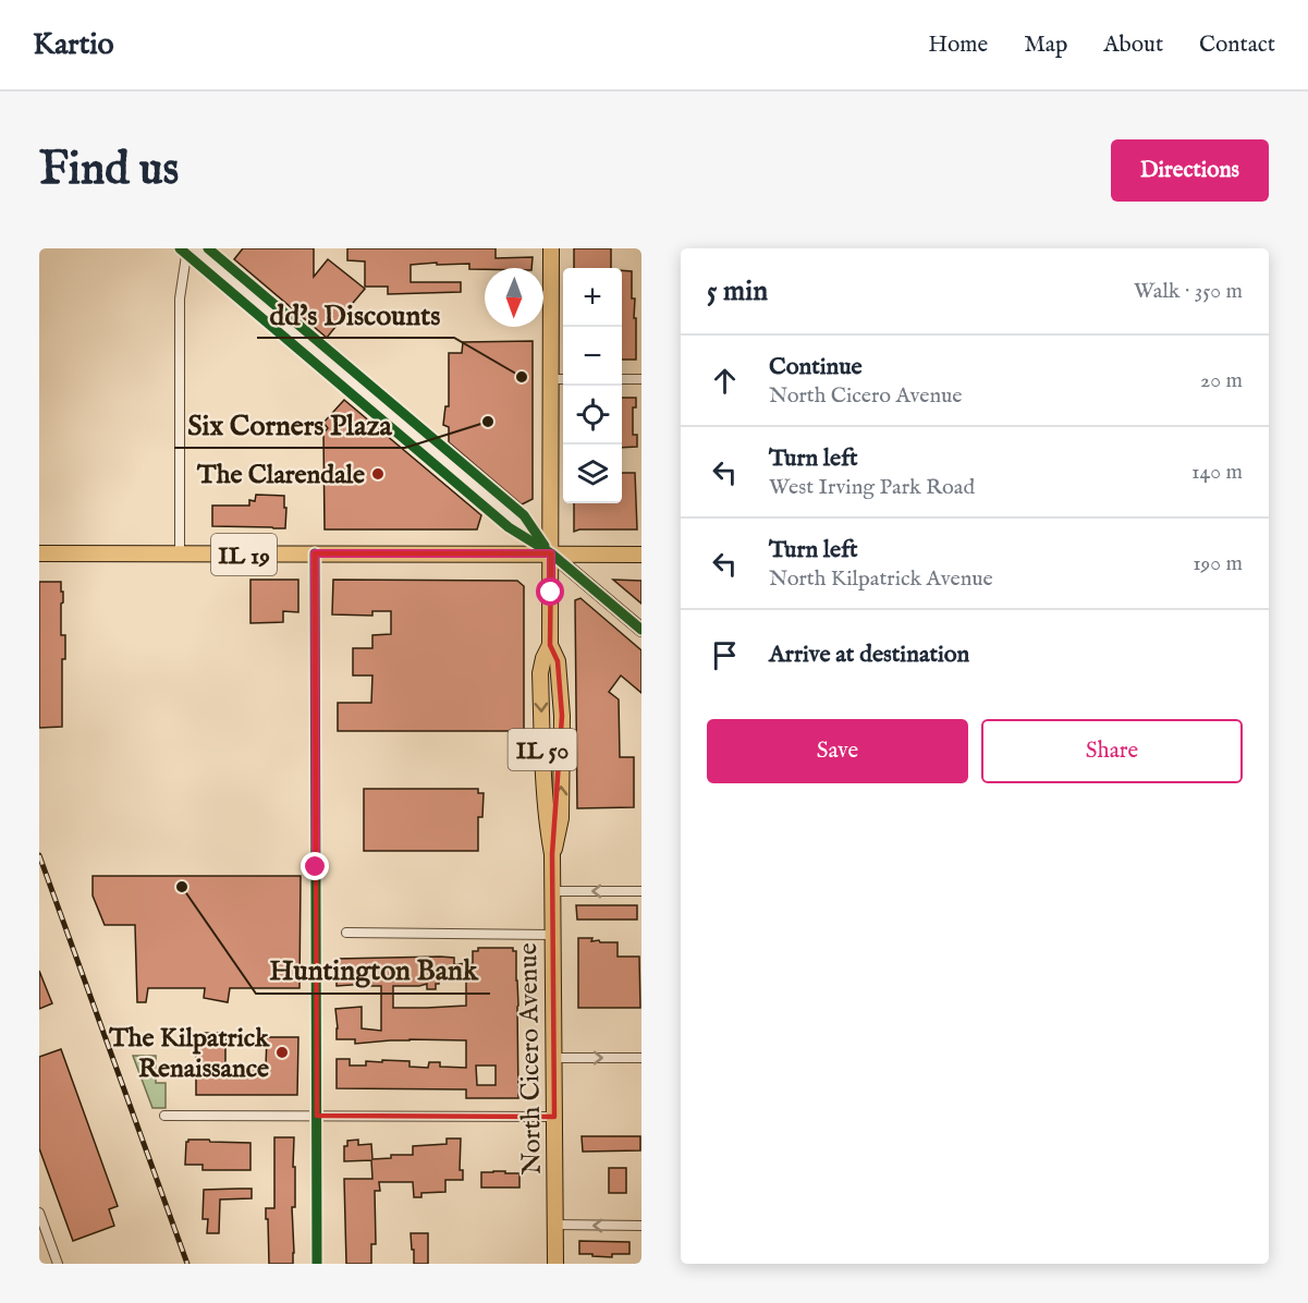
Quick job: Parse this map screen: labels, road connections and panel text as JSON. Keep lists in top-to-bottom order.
{
  "streets": {
    "main road": ["IL 19", "IL 50", "North Cicero Avenue"]
  },
  "crossings": [
    ["IL 19", "North Cicero Avenue"]
  ],
  "places": [
    "dd's Discounts",
    "Six Corners Plaza",
    "The Clarendale",
    "Huntington Bank",
    "The Kilpatrick Renaissance"
  ],
  "north": "bottom",
  "page": {
    "header": "Kartio",
    "nav": [
      "Home",
      "Map",
      "About",
      "Contact"
    ],
    "buttons": [
      "Directions",
      ["Save", "Share"]
    ],
    "title": "Find us",
    "heading": ["5 min", "Walk · 350 m"],
    "map_buttons": ["+", "−"],
    "list": [
      ["Continue", "North Cicero Avenue", "20 m"],
      ["Turn left", "West Irving Park Road", "140 m"],
      ["Turn left", "North Kilpatrick Avenue", "190 m"],
      "Arrive at destination"
    ]
  }
}
